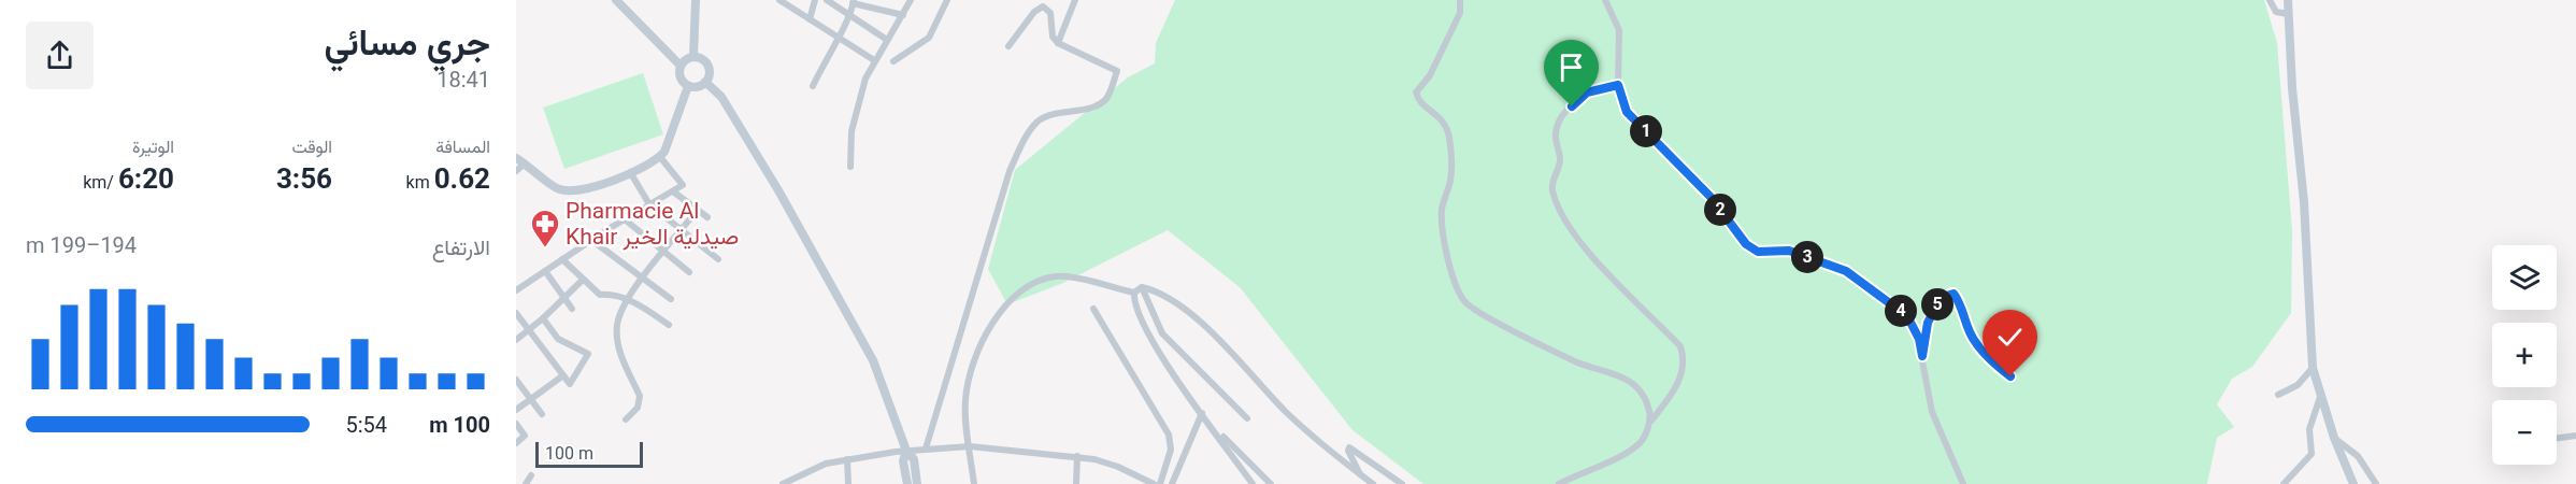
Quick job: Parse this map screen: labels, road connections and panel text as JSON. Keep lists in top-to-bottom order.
{
  "places": {
    "pharmacy": ["Pharmacie Al Khair صيدلية الخير"]
  },
  "scale_bar": "100 m",
  "page": {
    "heading": ["جري مسائي", "18:41"],
    "stats": [
      ["المسافة", "0.62 km"],
      ["الوقت", "3:56"],
      ["الوتيرة", "6:20 /km"]
    ],
    "pins": [
      "1",
      "2",
      "3",
      "5",
      "4"
    ],
    "chart": ["الارتفاع", "194–199 m"],
    "map_buttons": ["+", "−"],
    "list": [
      {
        "name": "100 m",
        "note": "5:54"
      }
    ],
    "scale": "100 m"
  }
}
